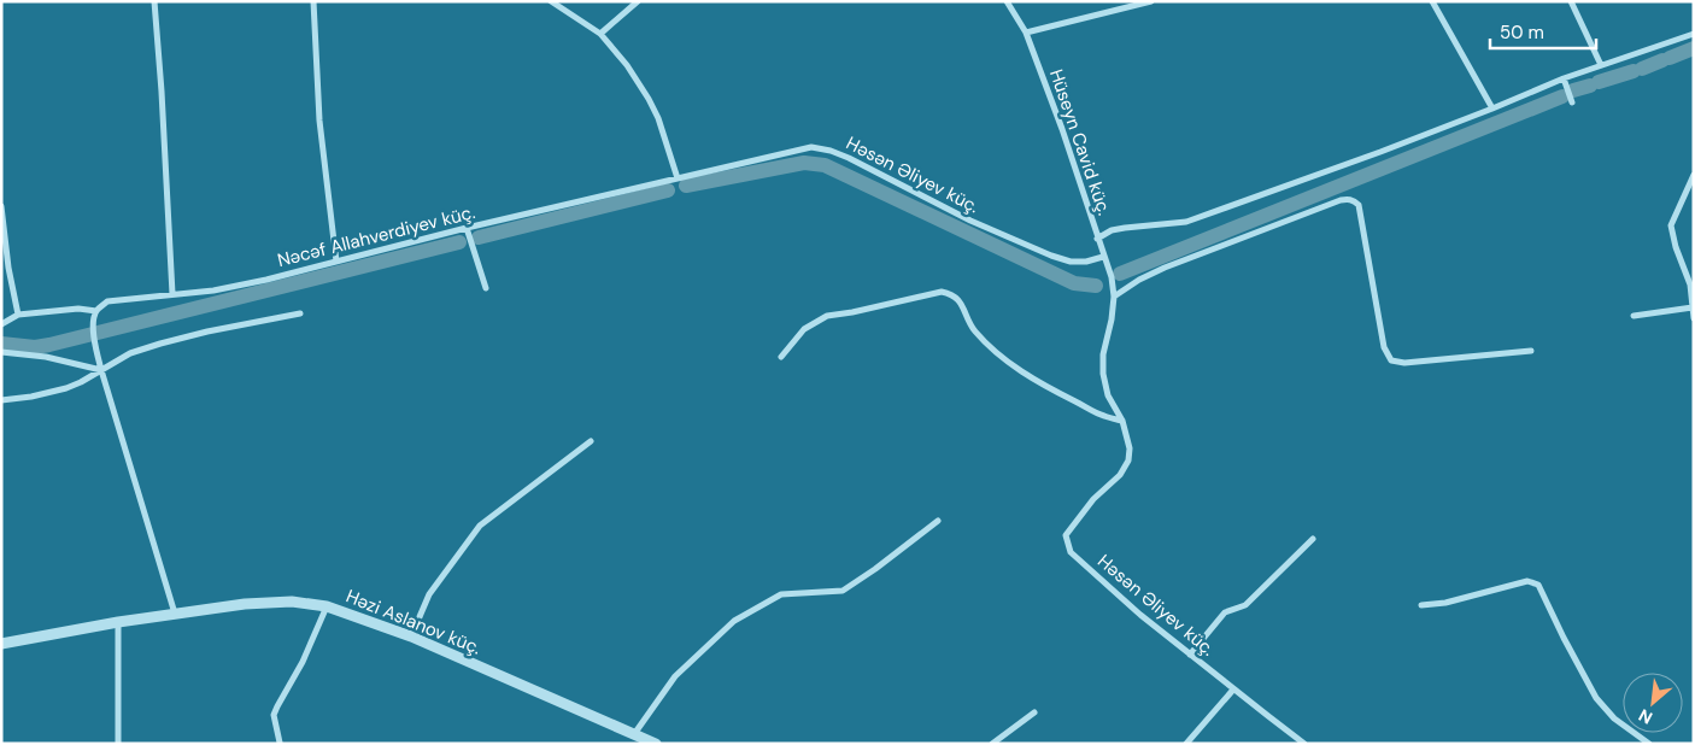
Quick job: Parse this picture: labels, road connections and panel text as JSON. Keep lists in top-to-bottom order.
{
  "streets": {
    "street": [
      "Hüseyn Cavid küç.",
      "Həsən Əliyev küç.",
      "Nəcəf Allahverdiyev küç.",
      "Həzi Aslanov küç."
    ]
  },
  "crossings": [
    ["Hüseyn Cavid küç.", "Həsən Əliyev küç."],
    ["Həsən Əliyev küç.", "Nəcəf Allahverdiyev küç."]
  ],
  "scale_bar": "50 m",
  "north": "bottom left"
}
